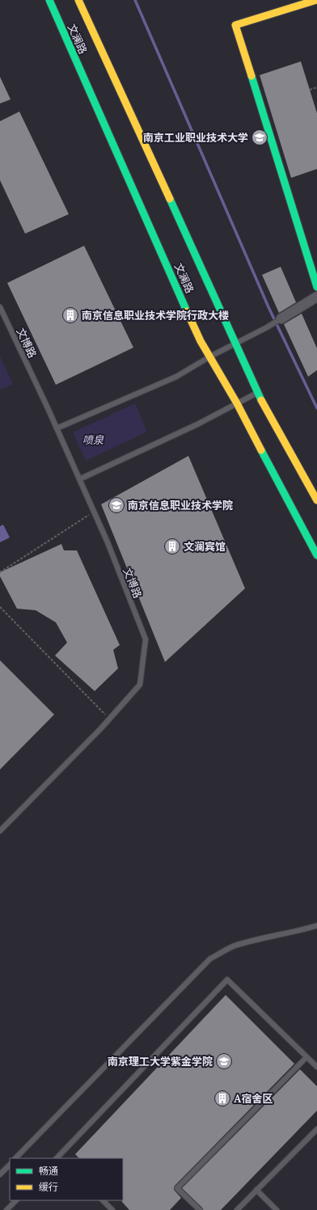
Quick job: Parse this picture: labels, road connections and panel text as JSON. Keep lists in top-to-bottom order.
{
  "streets": {
    "main road": ["文澜路"],
    "lane": ["文博路"]
  },
  "parks": ["喷泉"],
  "places": {
    "school or university": ["南京工业职业技术大学", "南京信息职业技术学院", "南京理工大学紫金学院"],
    "building": ["南京信息职业技术学院行政大楼", "文澜宾馆", "A宿舍区"]
  },
  "legend": ["畅通", "缓行"]
}
